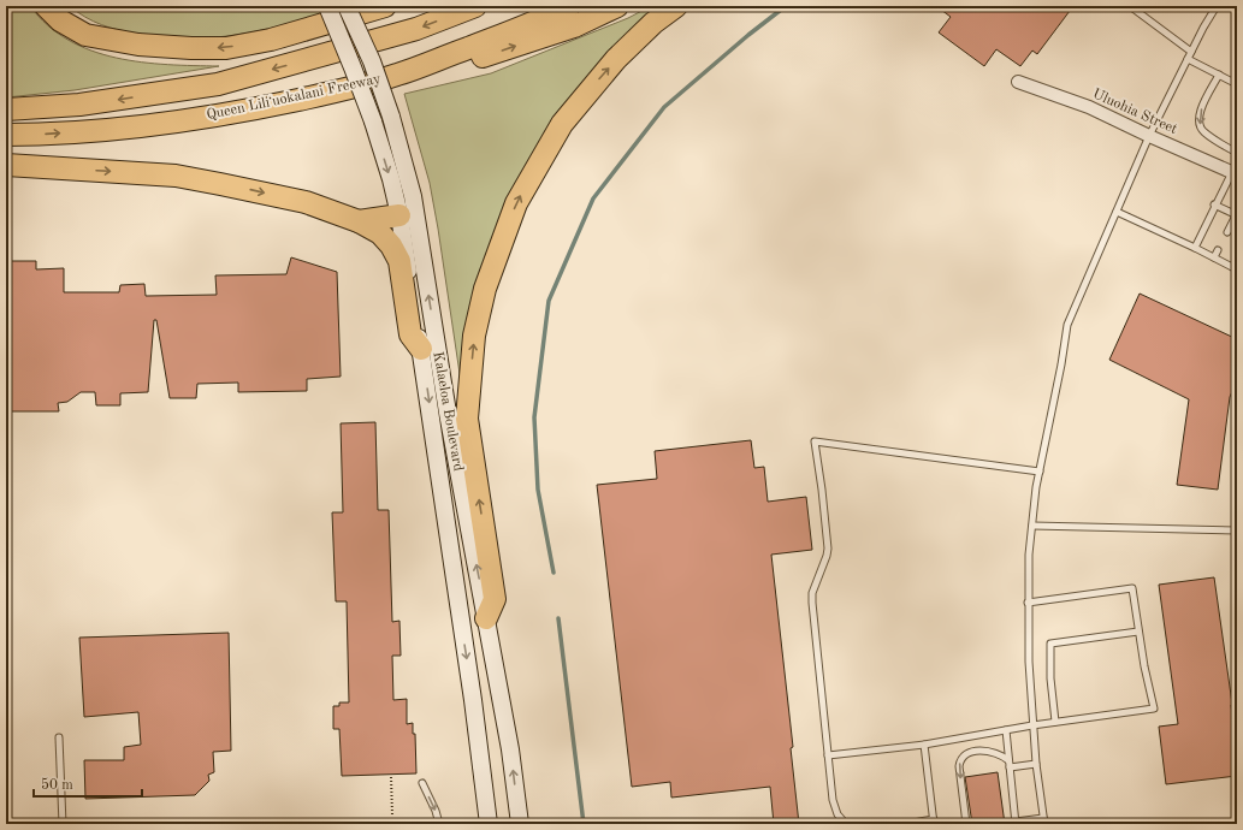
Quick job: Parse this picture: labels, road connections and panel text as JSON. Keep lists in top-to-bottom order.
{
  "streets": {
    "highway": ["Queen Liliʻuokalani Freeway"],
    "main road": ["Kalaeloa Boulevard"],
    "street": ["Uluohia Street"]
  },
  "scale_bar": "50 m"
}
